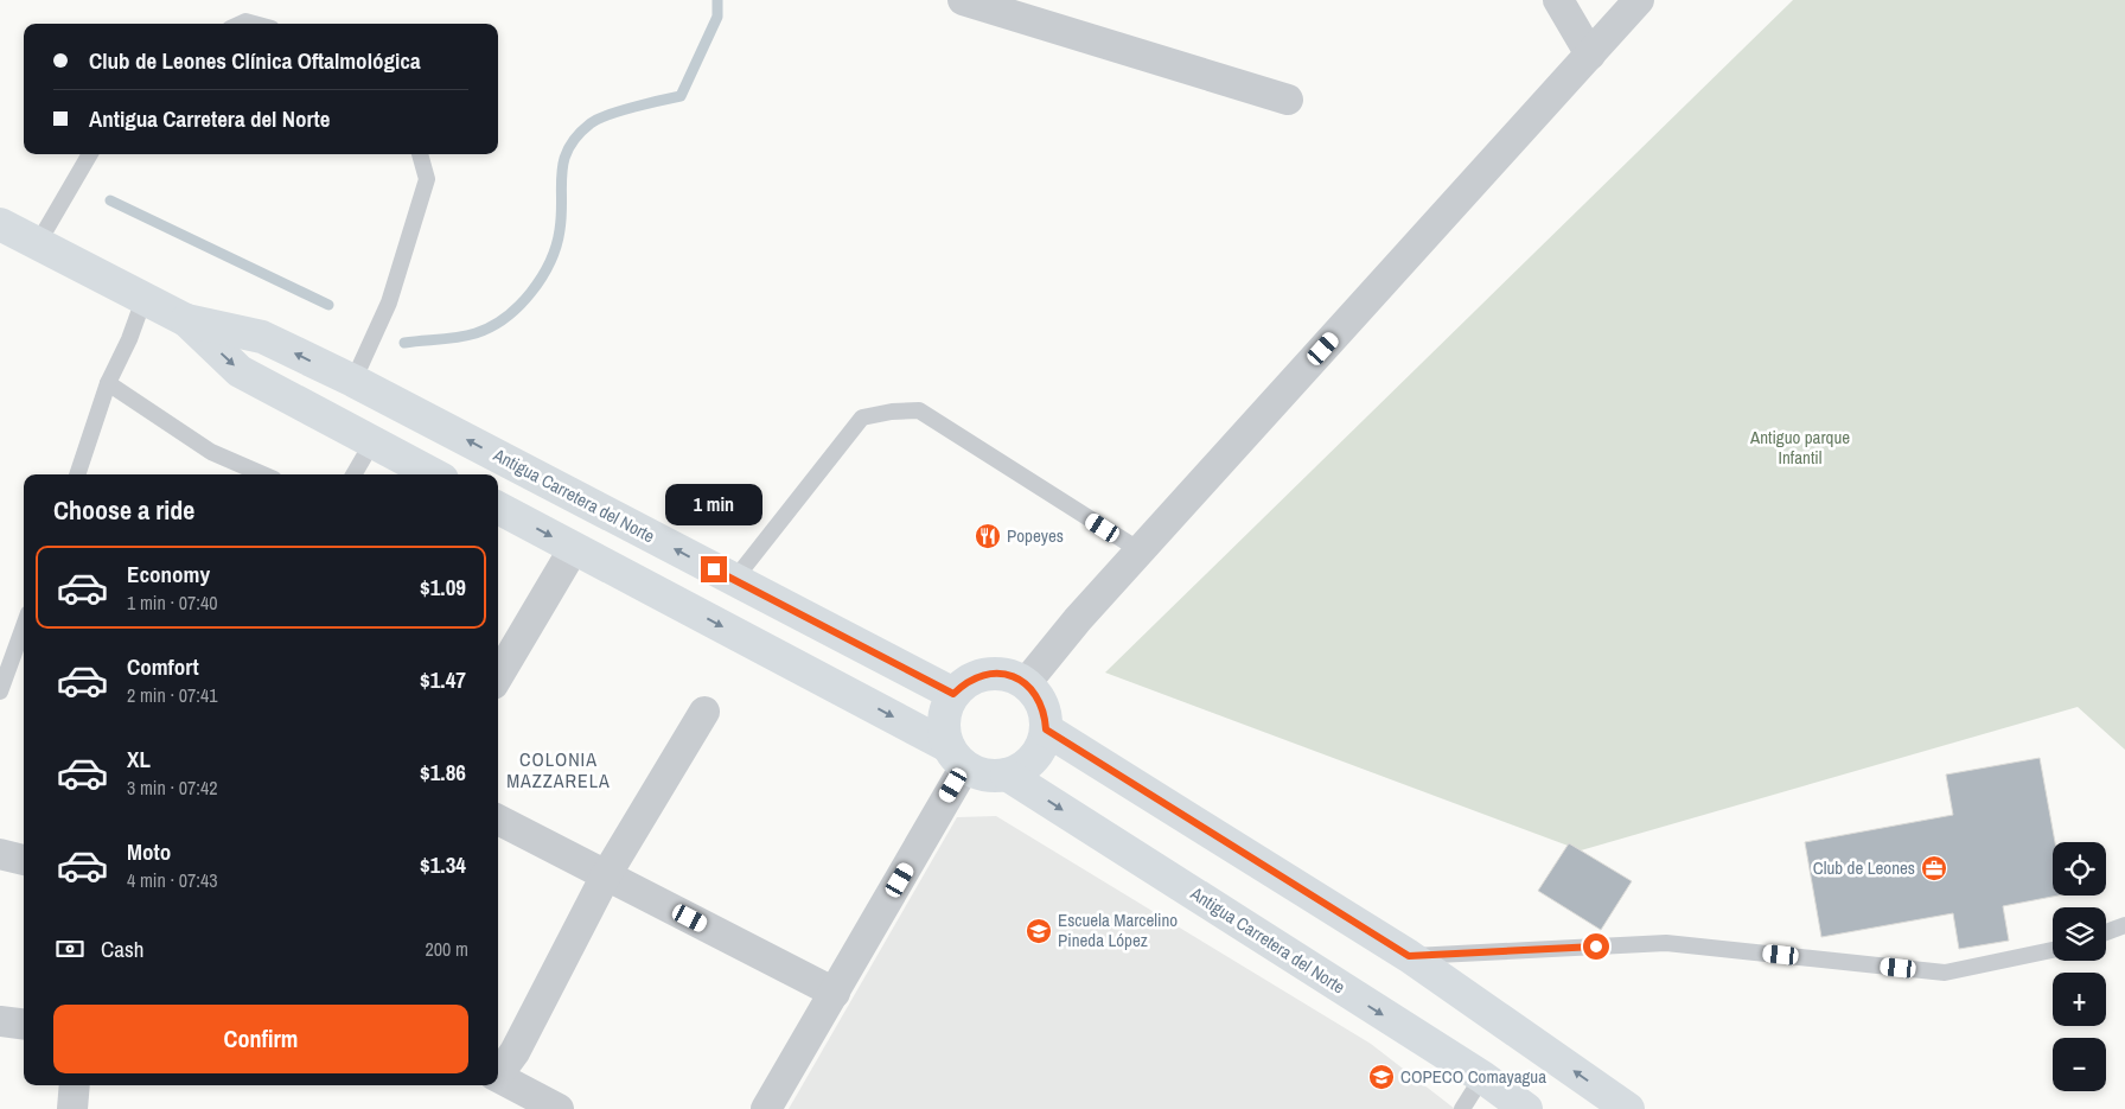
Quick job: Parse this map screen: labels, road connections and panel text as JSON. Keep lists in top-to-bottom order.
{
  "streets": {
    "main road": ["Antigua Carretera del Norte"]
  },
  "districts": ["COLONIA MAZZARELA"],
  "parks": ["Antiguo parque Infantil"],
  "places": {
    "restaurant": ["Popeyes"],
    "office": ["Club de Leones"],
    "school or university": ["Escuela Marcelino Pineda López", "COPECO Comayagua"]
  },
  "page": {
    "banner": ["Club de Leones Clínica Oftalmológica", "Antigua Carretera del Norte"],
    "heading": "Choose a ride",
    "bubble": "1 min",
    "list": [
      {
        "name": "Economy",
        "note": "1 min · 07:40",
        "value": "$1.09"
      },
      {
        "name": "Comfort",
        "note": "2 min · 07:41",
        "value": "$1.47"
      },
      {
        "name": "XL",
        "note": "3 min · 07:42",
        "value": "$1.86"
      },
      {
        "name": "Moto",
        "note": "4 min · 07:43",
        "value": "$1.34"
      }
    ],
    "map_buttons": ["+", "−"],
    "pay": ["Cash", "200 m"],
    "buttons": "Confirm"
  }
}
